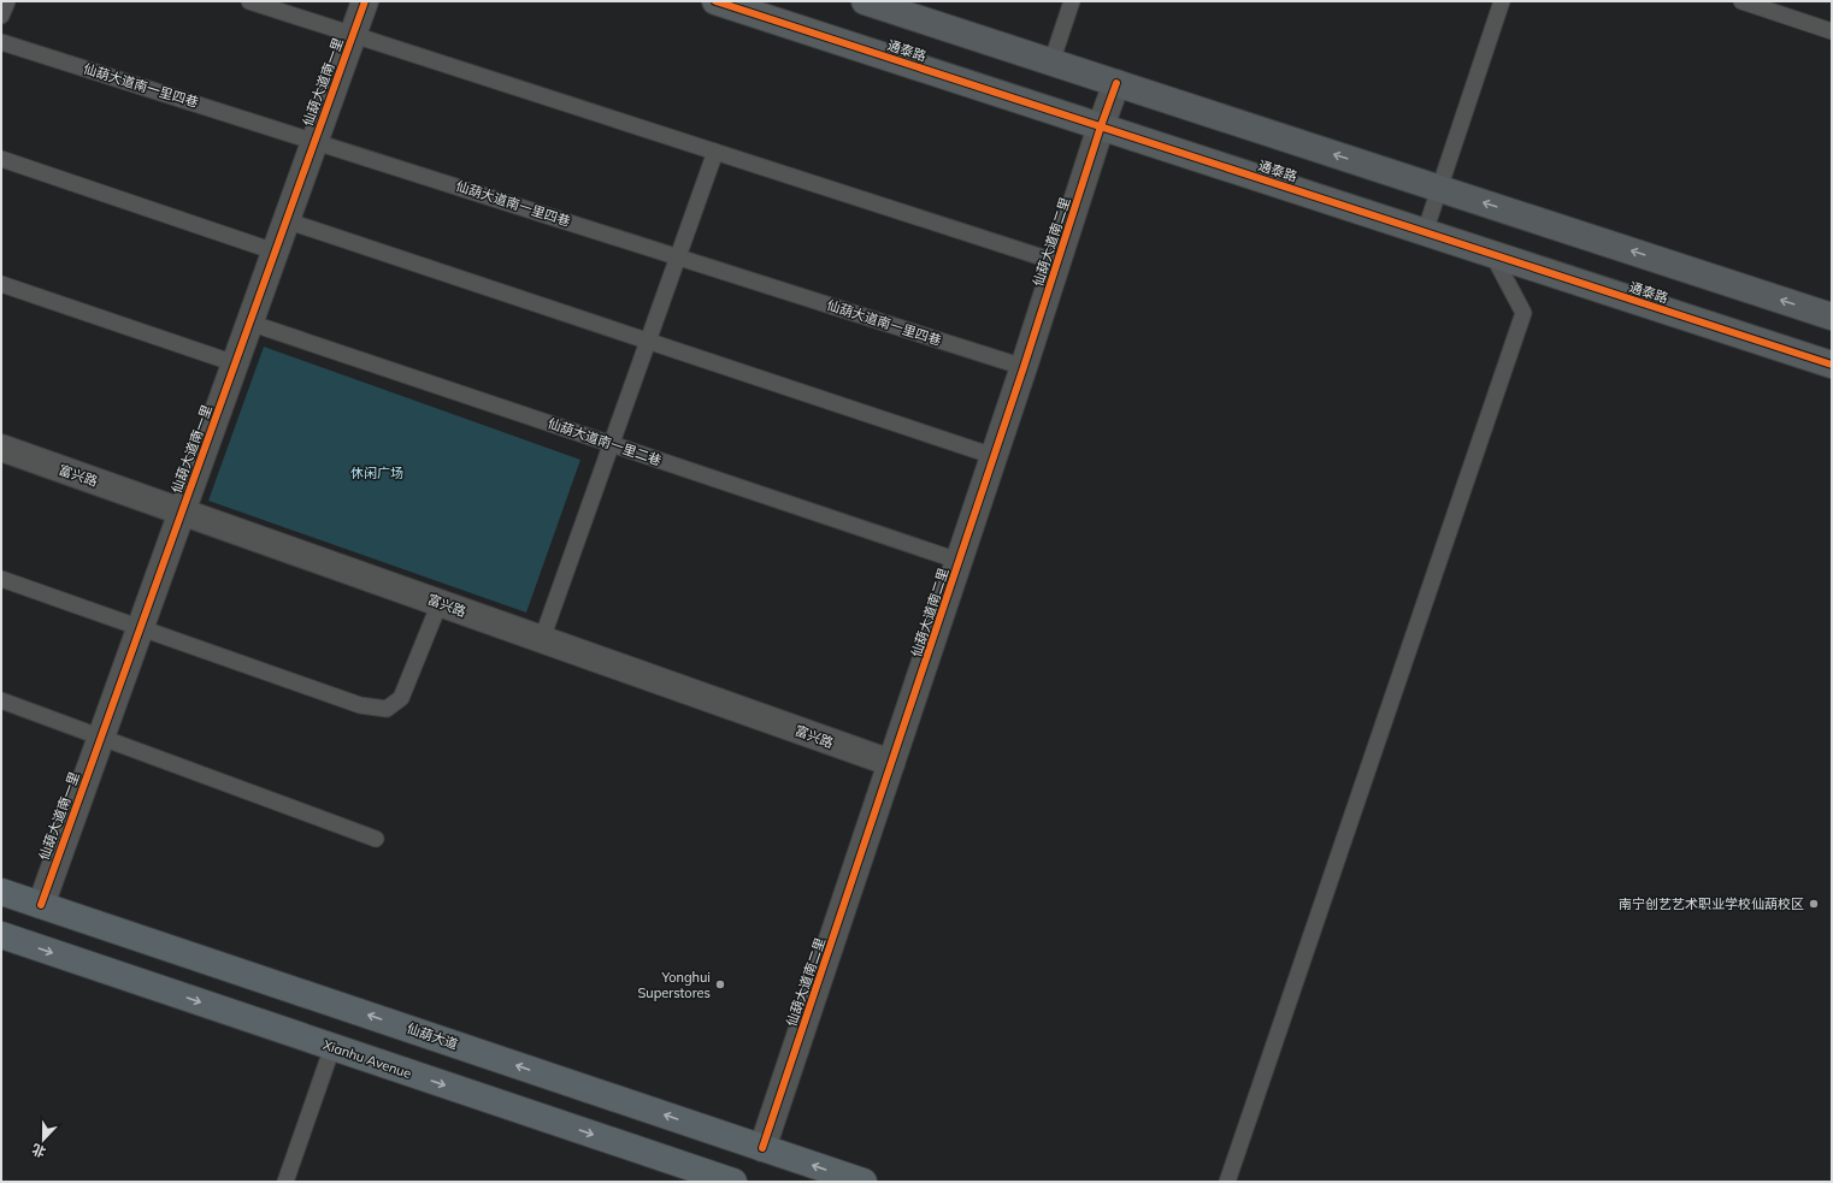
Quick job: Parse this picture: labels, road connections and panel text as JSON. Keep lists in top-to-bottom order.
{
  "streets": {
    "main road": ["仙葫大道", "Xianhu Avenue"],
    "street": [
      "通泰路",
      "仙葫大道南一里",
      "仙葫大道南二里",
      "富兴路"
    ],
    "lane": ["仙葫大道南一里四巷", "仙葫大道南一里二巷"]
  },
  "crossings": [
    ["通泰路", "仙葫大道南二里"],
    ["仙葫大道南一里", "仙葫大道南一里四巷"],
    ["仙葫大道南一里", "仙葫大道南一里二巷"],
    ["仙葫大道南一里", "富兴路"],
    ["仙葫大道南一里", "仙葫大道"],
    ["仙葫大道南一里四巷", "仙葫大道南二里"],
    ["仙葫大道南二里", "仙葫大道南一里二巷"],
    ["仙葫大道南二里", "富兴路"],
    ["仙葫大道南二里", "仙葫大道"]
  ],
  "one_way": ["仙葫大道", "Xianhu Avenue"],
  "parks": ["休闲广场"],
  "places": ["南宁创艺艺术职业学校仙葫校区", "Yonghui Superstores"],
  "north": "bottom"
}
